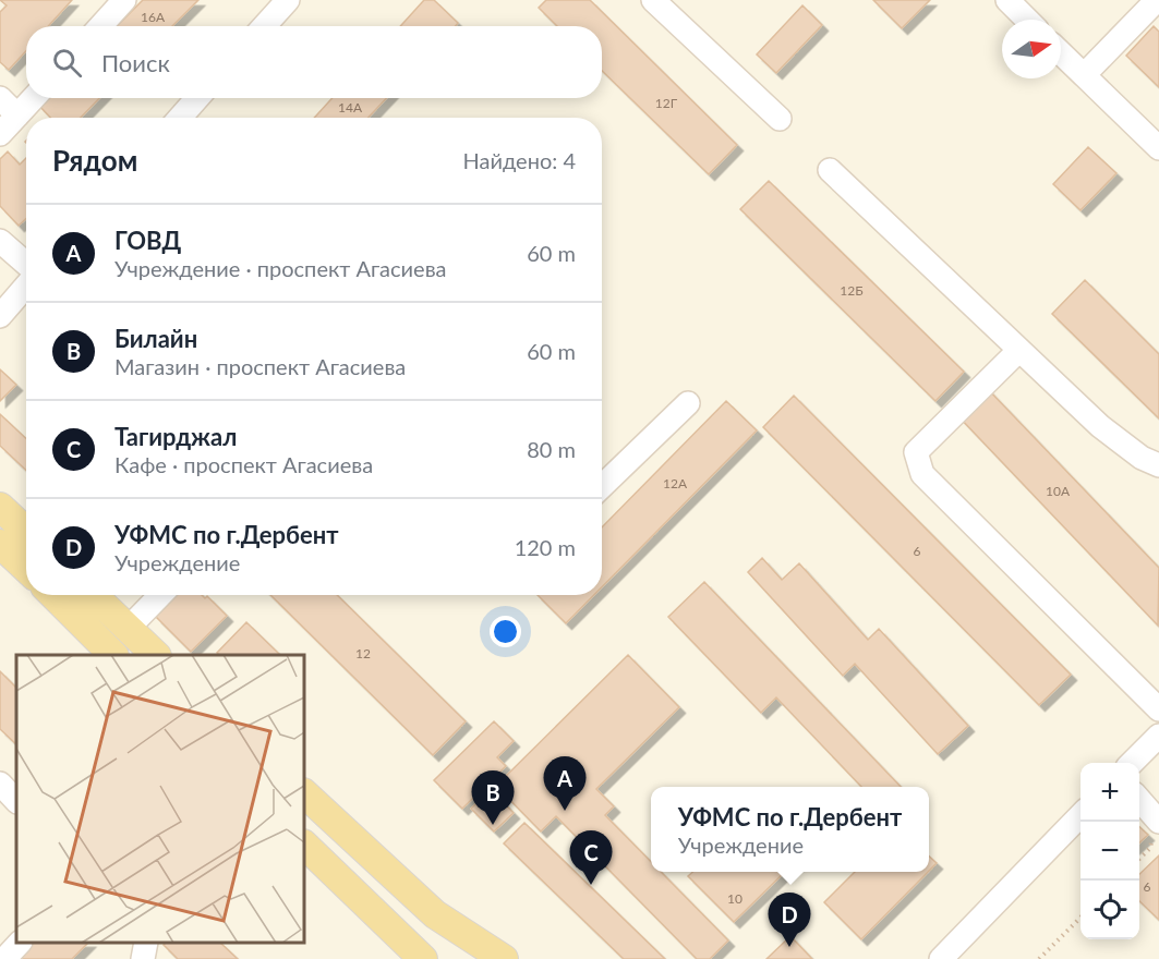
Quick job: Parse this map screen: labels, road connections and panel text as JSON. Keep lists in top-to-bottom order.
{
  "house_numbers": [
    "16А",
    "12Г",
    "14А",
    "12Б",
    "12А",
    "10А",
    "6",
    "12",
    "6",
    "10"
  ],
  "north": "right",
  "page": {
    "search": "Поиск",
    "heading": ["Рядом", "Найдено: 4"],
    "list": [
      {
        "mark": "A",
        "name": "ГОВД",
        "note": "Учреждение · проспект Агасиева",
        "value": "60 m"
      },
      {
        "mark": "B",
        "name": "Билайн",
        "note": "Магазин · проспект Агасиева",
        "value": "60 m"
      },
      {
        "mark": "C",
        "name": "Тагирджал",
        "note": "Кафе · проспект Агасиева",
        "value": "80 m"
      },
      {
        "mark": "D",
        "name": "УФМС по г.Дербент",
        "note": "Учреждение",
        "value": "120 m"
      }
    ],
    "pins": [
      "A",
      "B",
      "C",
      "D"
    ],
    "map_buttons": ["+", "−"],
    "popup": ["УФМС по г.Дербент", "Учреждение"]
  }
}
